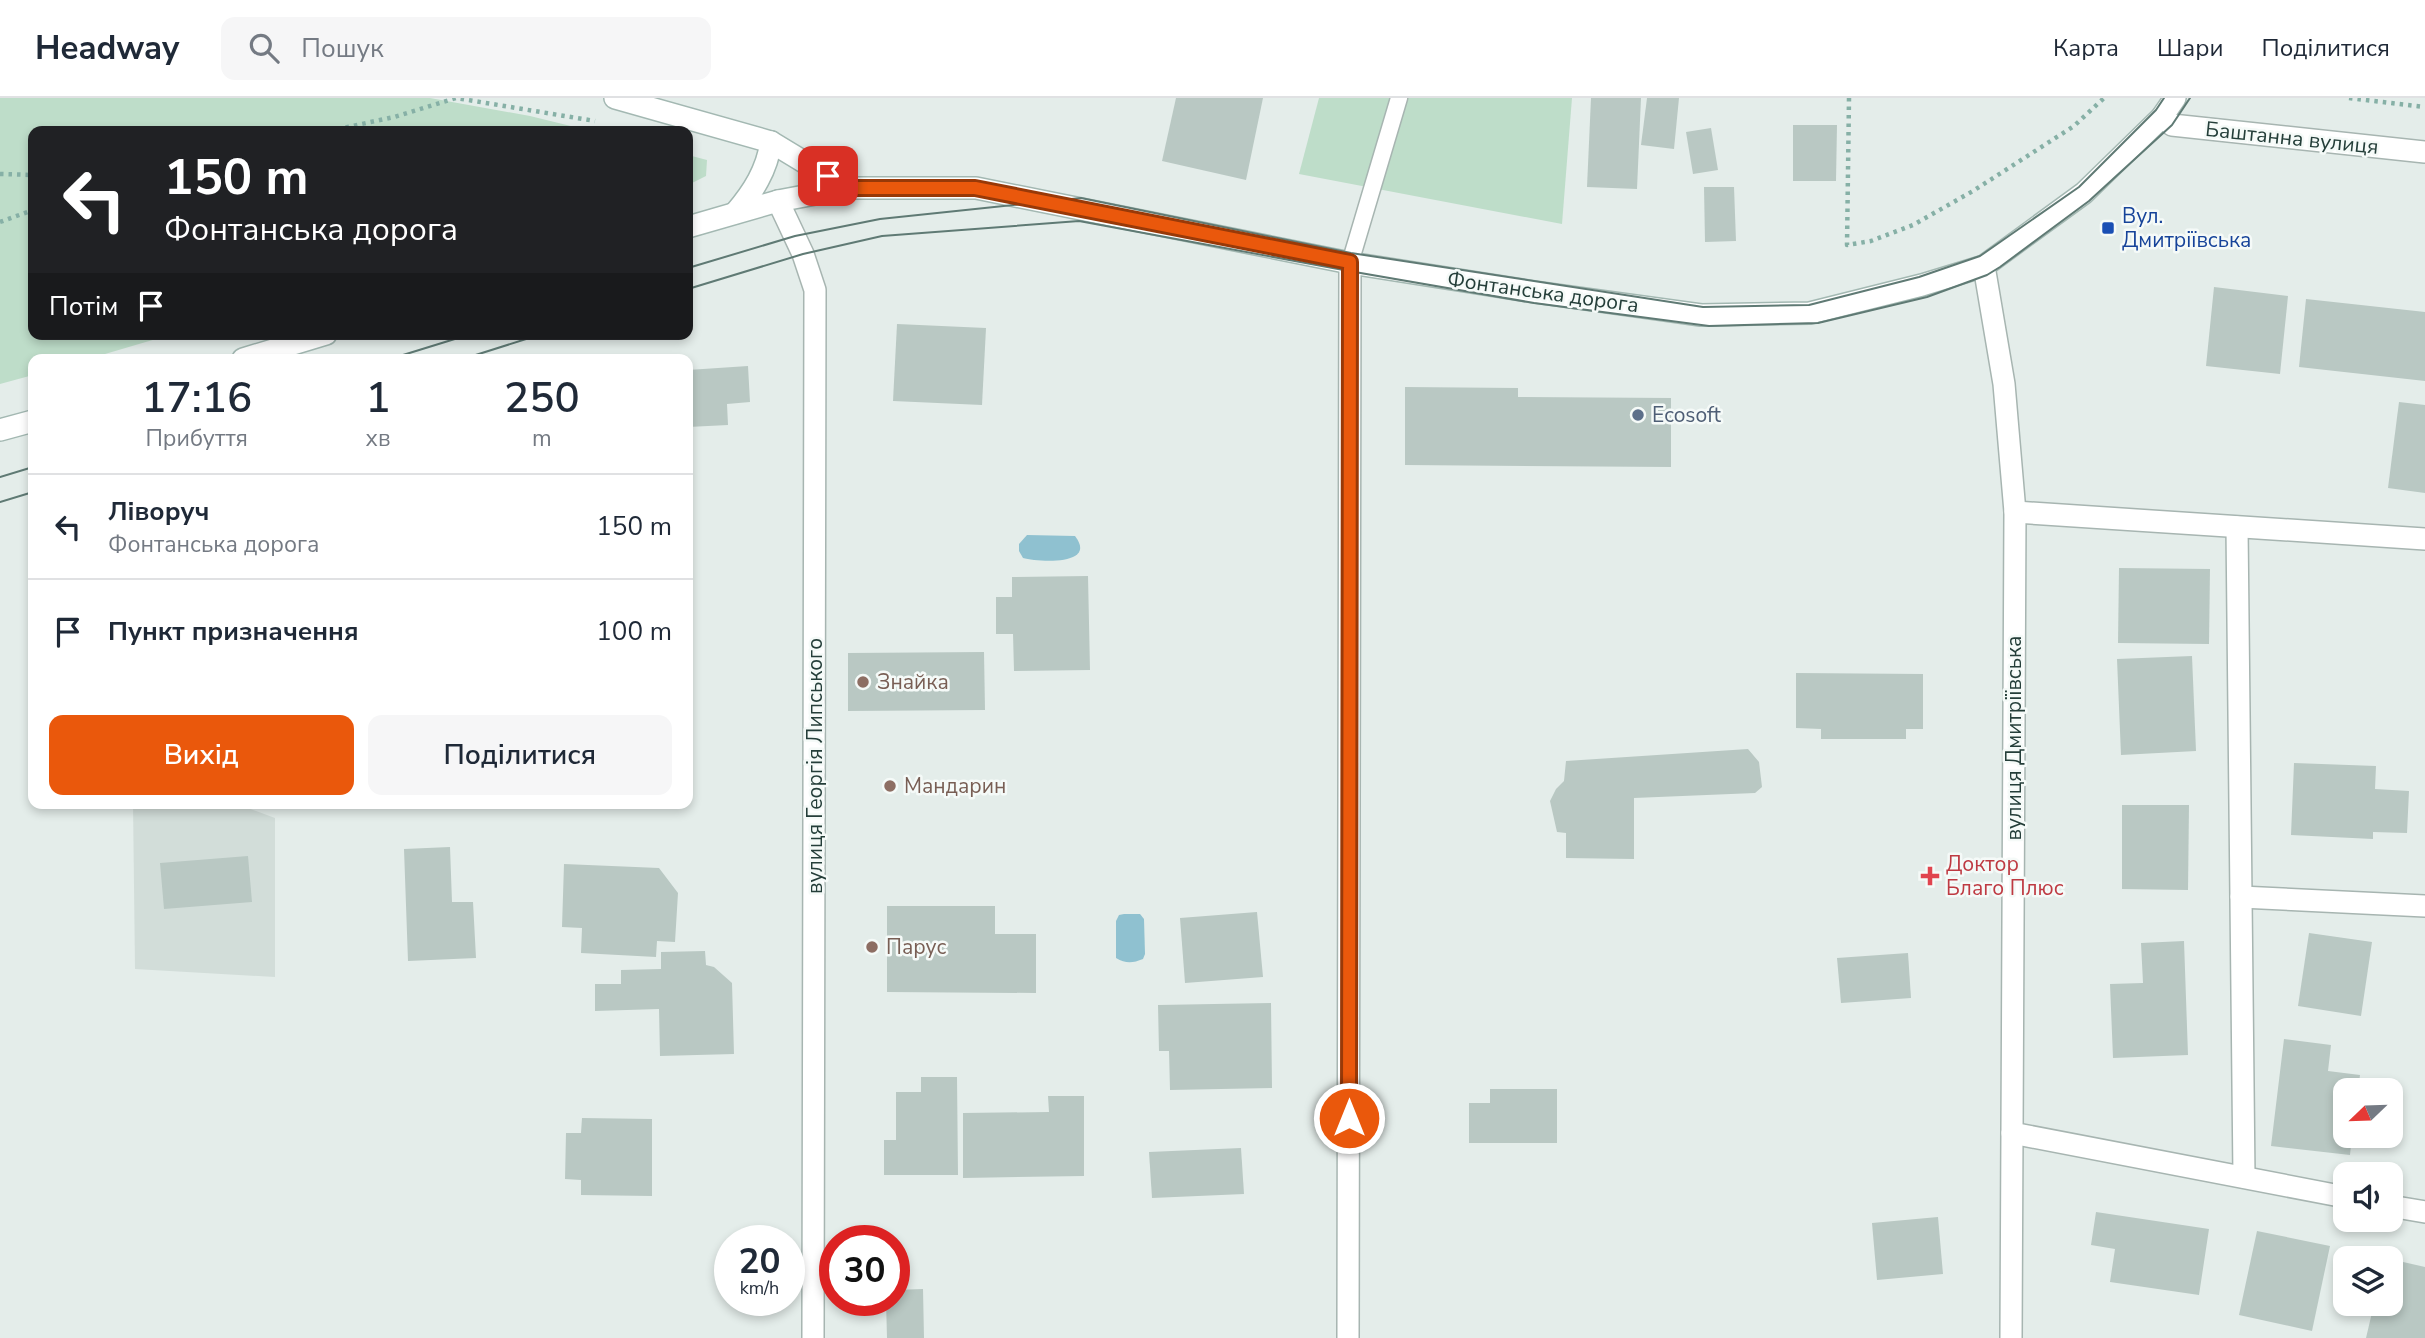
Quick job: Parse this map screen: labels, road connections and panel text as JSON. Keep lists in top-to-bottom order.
{
  "streets": {
    "street": [
      "Баштанна вулиця",
      "Фонтанська дорога",
      "вулиця Дмитріївська",
      "вулиця Георгія Липського"
    ]
  },
  "crossings": [
    ["Баштанна вулиця", "Фонтанська дорога"],
    ["Фонтанська дорога", "вулиця Дмитріївська"],
    ["Фонтанська дорога", "вулиця Георгія Липського"]
  ],
  "places": {
    "transit": ["Вул. Дмитріївська"],
    "other": [
      "Ecosoft",
      "Знайка",
      "Мандарин",
      "Парус"
    ],
    "health": ["Доктор Благо Плюс"]
  },
  "north": "bottom left",
  "page": {
    "header": "Headway",
    "search": "Пошук",
    "nav": ["Карта", "Шари", "Поділитися"],
    "turn": ["150 m", "Фонтанська дорога"],
    "then": "Потім",
    "eta": [
      "17:16",
      "Прибуття",
      "1",
      "хв",
      "250",
      "m"
    ],
    "list": [
      {
        "name": "Ліворуч",
        "note": "Фонтанська дорога",
        "value": "150 m"
      },
      {
        "name": "Пункт призначення",
        "value": "100 m"
      }
    ],
    "buttons": ["Вихід", "Поділитися"],
    "speed": "20 km/h",
    "limit": "30"
  }
}
